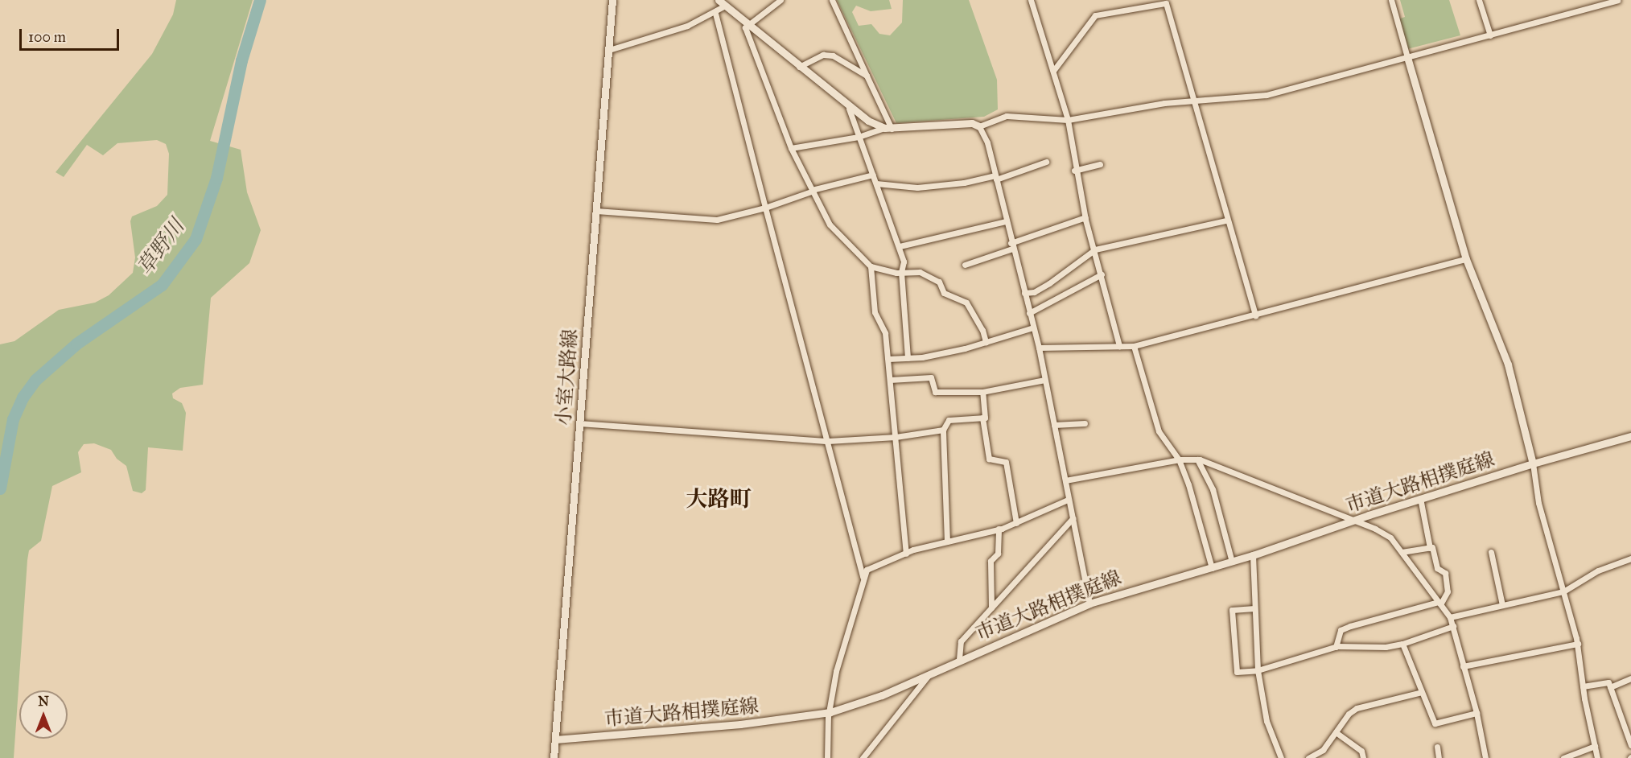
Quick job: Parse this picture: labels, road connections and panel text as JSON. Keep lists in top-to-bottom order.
{
  "streets": {
    "street": ["小室大路線", "市道大路相撲庭線"]
  },
  "crossings": [
    ["小室大路線", "市道大路相撲庭線"]
  ],
  "districts": ["大路町"],
  "water": ["草野川"],
  "scale_bar": "100 m",
  "north": "top"
}
